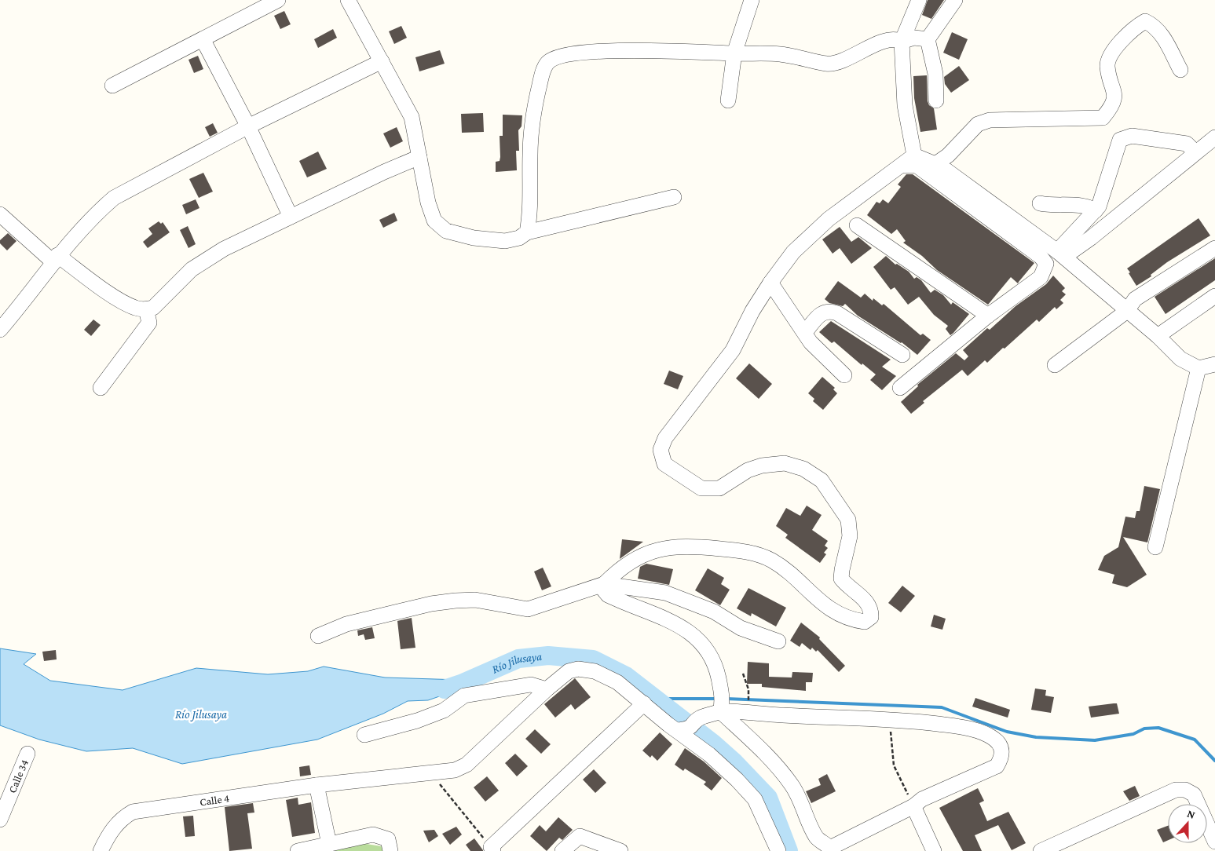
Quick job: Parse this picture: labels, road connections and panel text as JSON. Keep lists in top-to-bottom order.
{
  "streets": {
    "street": ["Calle 34", "Calle 4"]
  },
  "water": ["Río Jilusaya"],
  "north": "top"
}
